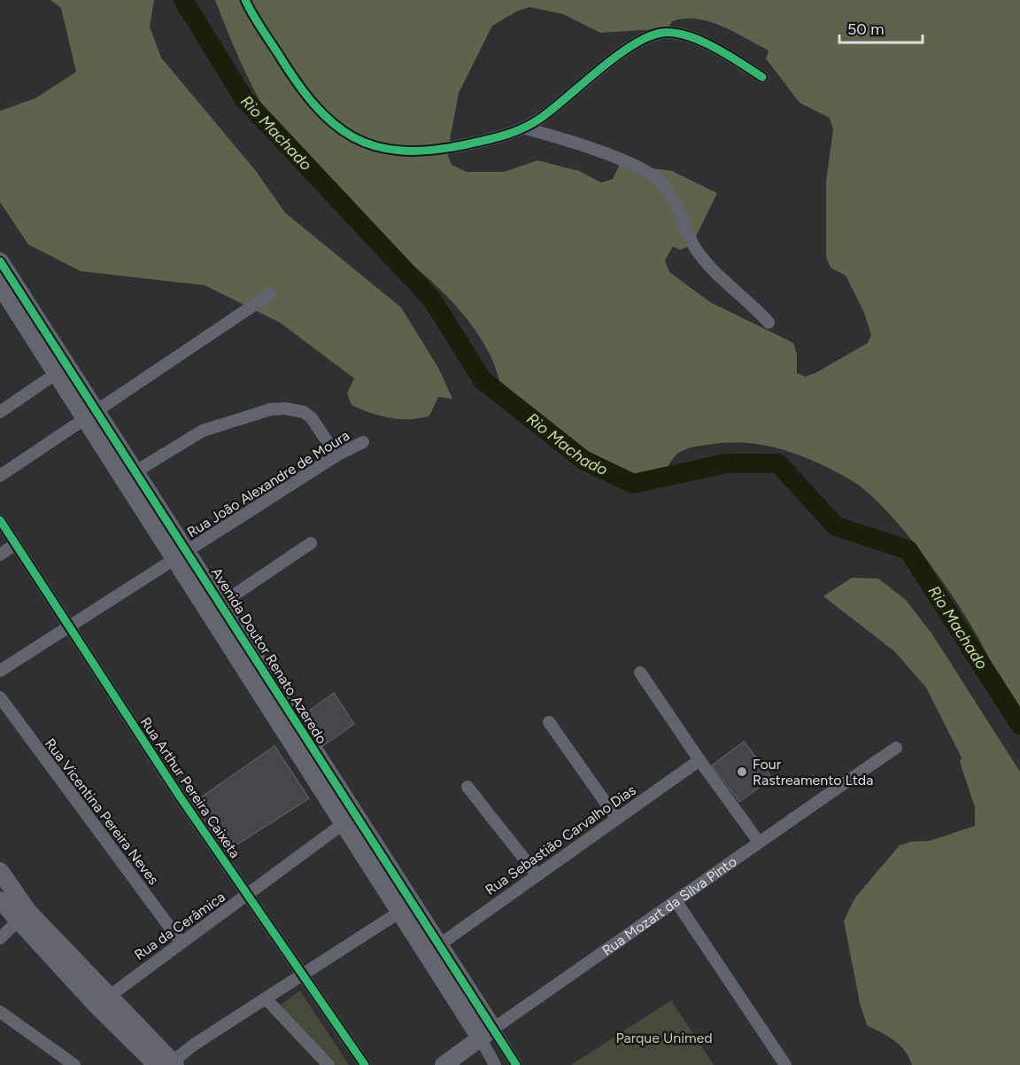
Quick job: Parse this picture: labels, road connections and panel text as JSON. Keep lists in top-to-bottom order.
{
  "streets": {
    "street": [
      "Rua João Alexandre de Moura",
      "Avenida Doutor Renato Azeredo",
      "Rua Arthur Pereira Caixeta",
      "Rua Vicentina Pereira Neves",
      "Rua Sebastião Carvalho Dias",
      "Rua Mozart da Silva Pinto",
      "Rua da Cerâmica"
    ]
  },
  "crossings": [
    ["Rua João Alexandre de Moura", "Avenida Doutor Renato Azeredo"],
    ["Rua João Alexandre de Moura", "Rua Arthur Pereira Caixeta"],
    ["Avenida Doutor Renato Azeredo", "Rua Sebastião Carvalho Dias"],
    ["Avenida Doutor Renato Azeredo", "Rua Mozart da Silva Pinto"],
    ["Avenida Doutor Renato Azeredo", "Rua da Cerâmica"],
    ["Rua Arthur Pereira Caixeta", "Rua da Cerâmica"],
    ["Rua Vicentina Pereira Neves", "Rua da Cerâmica"]
  ],
  "water": ["Rio Machado"],
  "parks": ["Parque Unimed"],
  "places": ["Four Rastreamento Ltda"],
  "scale_bar": "50 m"
}
